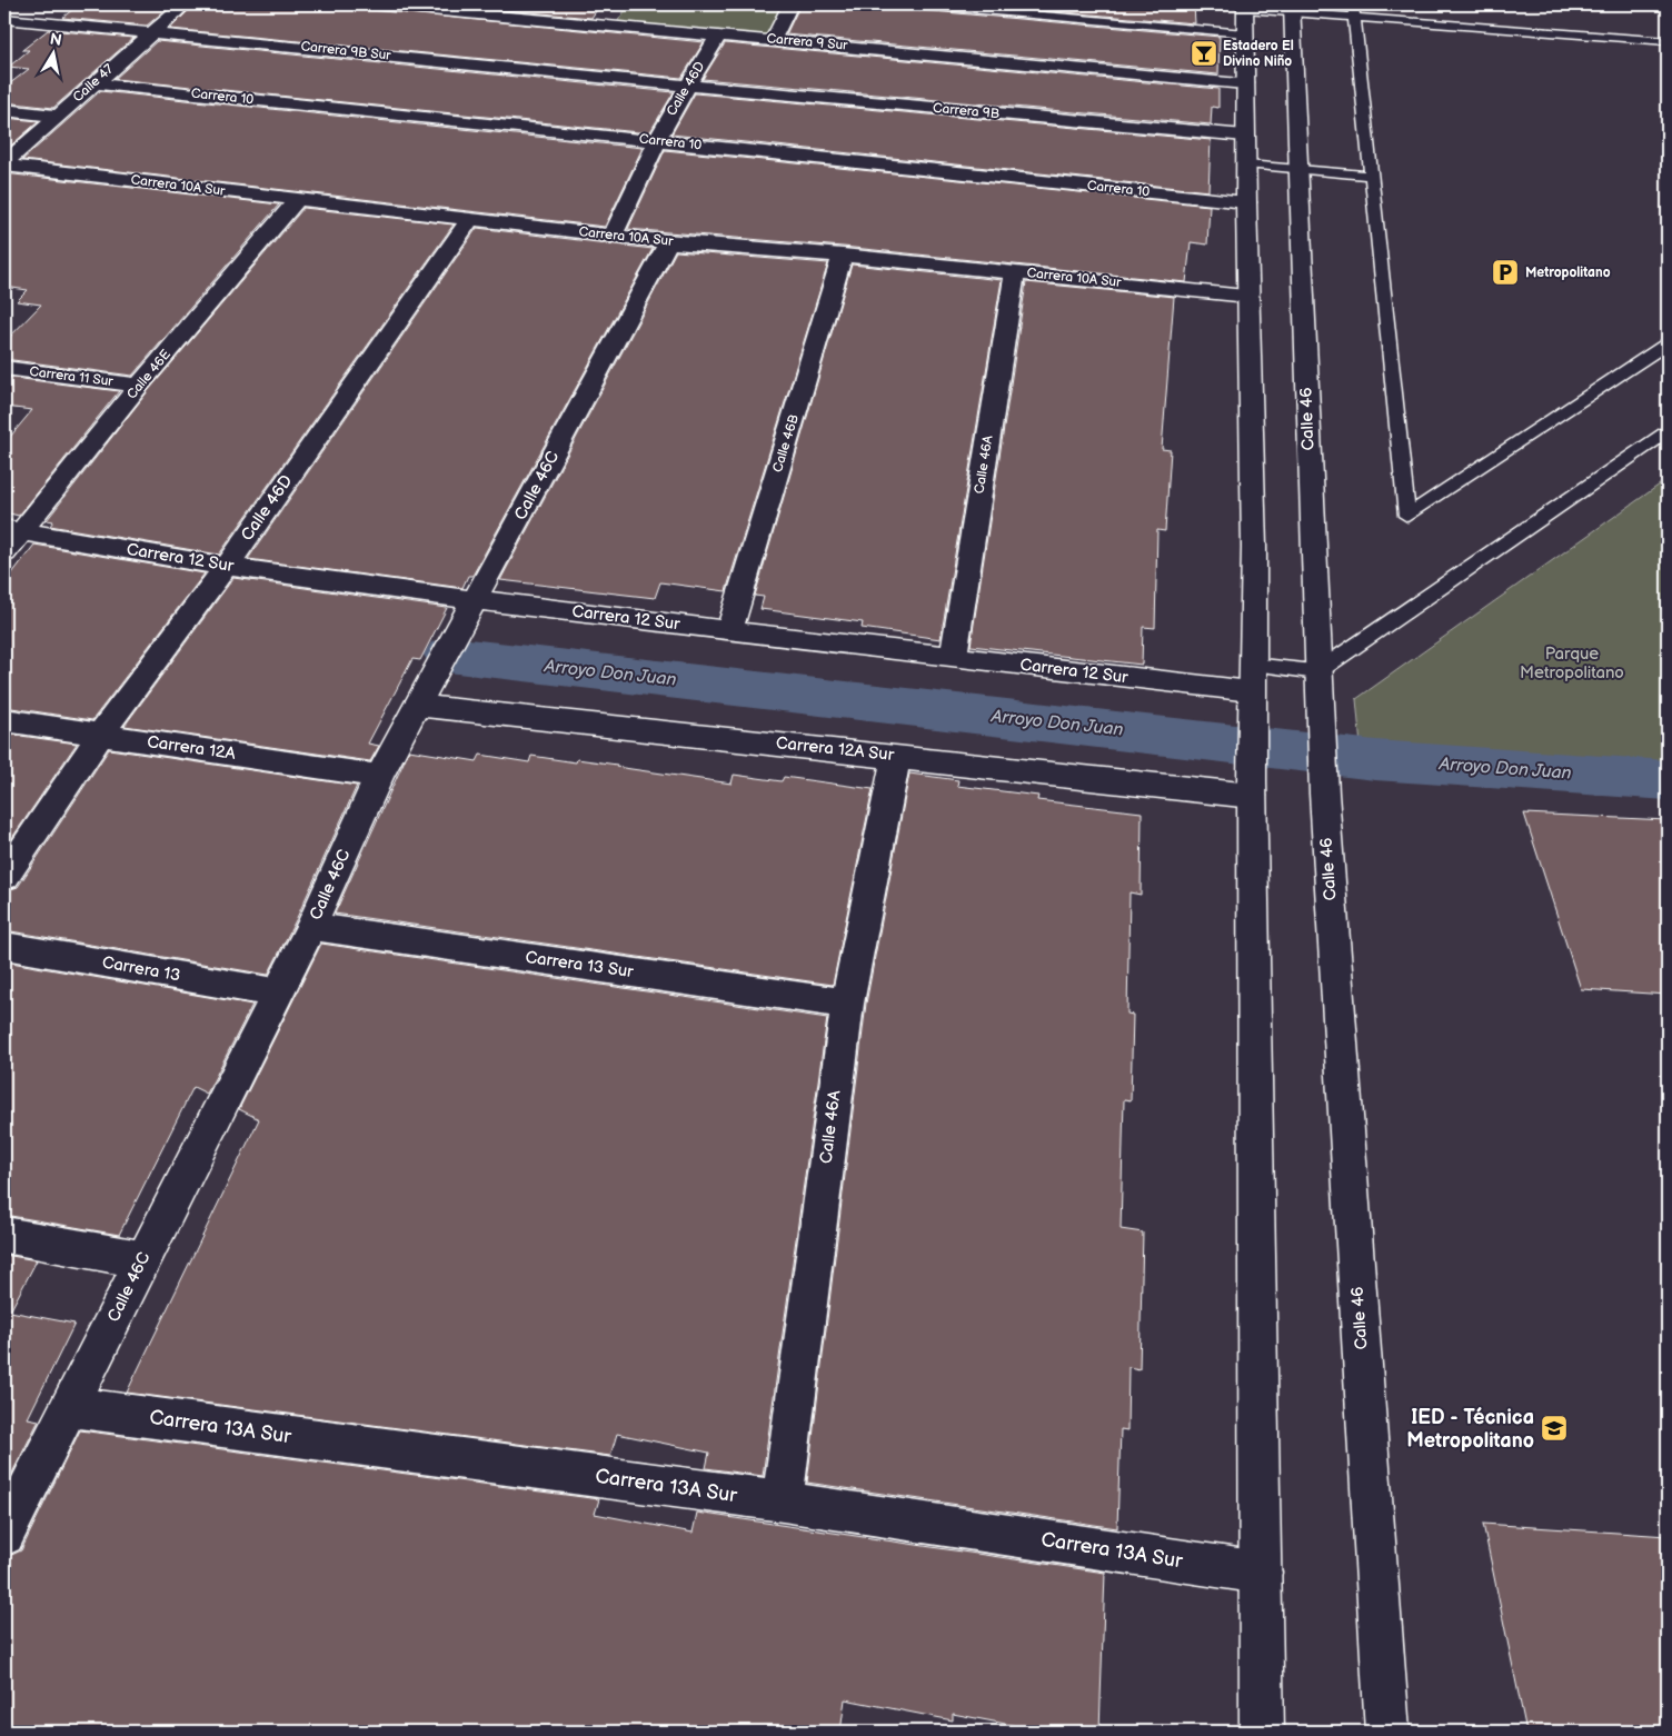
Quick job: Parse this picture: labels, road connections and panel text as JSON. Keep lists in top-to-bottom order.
{
  "streets": {
    "street": [
      "Carrera 9 Sur",
      "Carrera 9B Sur",
      "Calle 47",
      "Calle 46D",
      "Carrera 10",
      "Carrera 9B",
      "Carrera 10A Sur",
      "Calle 46E",
      "Carrera 11 Sur",
      "Calle 46",
      "Calle 46B",
      "Calle 46A",
      "Calle 46C",
      "Carrera 12 Sur",
      "Carrera 12A",
      "Carrera 12A Sur",
      "Carrera 13 Sur",
      "Carrera 13",
      "Carrera 13A Sur"
    ]
  },
  "crossings": [
    ["Carrera 9 Sur", "Calle 46D"],
    ["Carrera 9B Sur", "Calle 47"],
    ["Carrera 9B Sur", "Calle 46D"],
    ["Carrera 9B Sur", "Carrera 9B"],
    ["Calle 47", "Carrera 10"],
    ["Calle 47", "Carrera 10A Sur"],
    ["Calle 46D", "Carrera 10"],
    ["Calle 46D", "Carrera 9B"],
    ["Calle 46D", "Carrera 10A Sur"],
    ["Calle 46D", "Carrera 12 Sur"],
    ["Calle 46D", "Carrera 12A"],
    ["Carrera 10A Sur", "Calle 46E"],
    ["Carrera 10A Sur", "Calle 46B"],
    ["Carrera 10A Sur", "Calle 46A"],
    ["Carrera 10A Sur", "Calle 46C"],
    ["Calle 46E", "Carrera 11 Sur"],
    ["Calle 46E", "Carrera 12 Sur"],
    ["Calle 46B", "Carrera 12 Sur"],
    ["Calle 46A", "Carrera 12 Sur"],
    ["Calle 46A", "Carrera 12A Sur"],
    ["Calle 46A", "Carrera 13 Sur"],
    ["Calle 46A", "Carrera 13A Sur"],
    ["Calle 46C", "Carrera 12 Sur"],
    ["Calle 46C", "Carrera 12A"],
    ["Calle 46C", "Carrera 12A Sur"],
    ["Calle 46C", "Carrera 13 Sur"],
    ["Calle 46C", "Carrera 13"],
    ["Calle 46C", "Carrera 13A Sur"]
  ],
  "water": ["Arroyo Don Juan"],
  "parks": ["Parque Metropolitano"],
  "places": {
    "bar": ["Estadero El Divino Niño"],
    "parking": ["Metropolitano"],
    "school or university": ["IED - Técnica Metropolitano"]
  },
  "north": "top"
}
